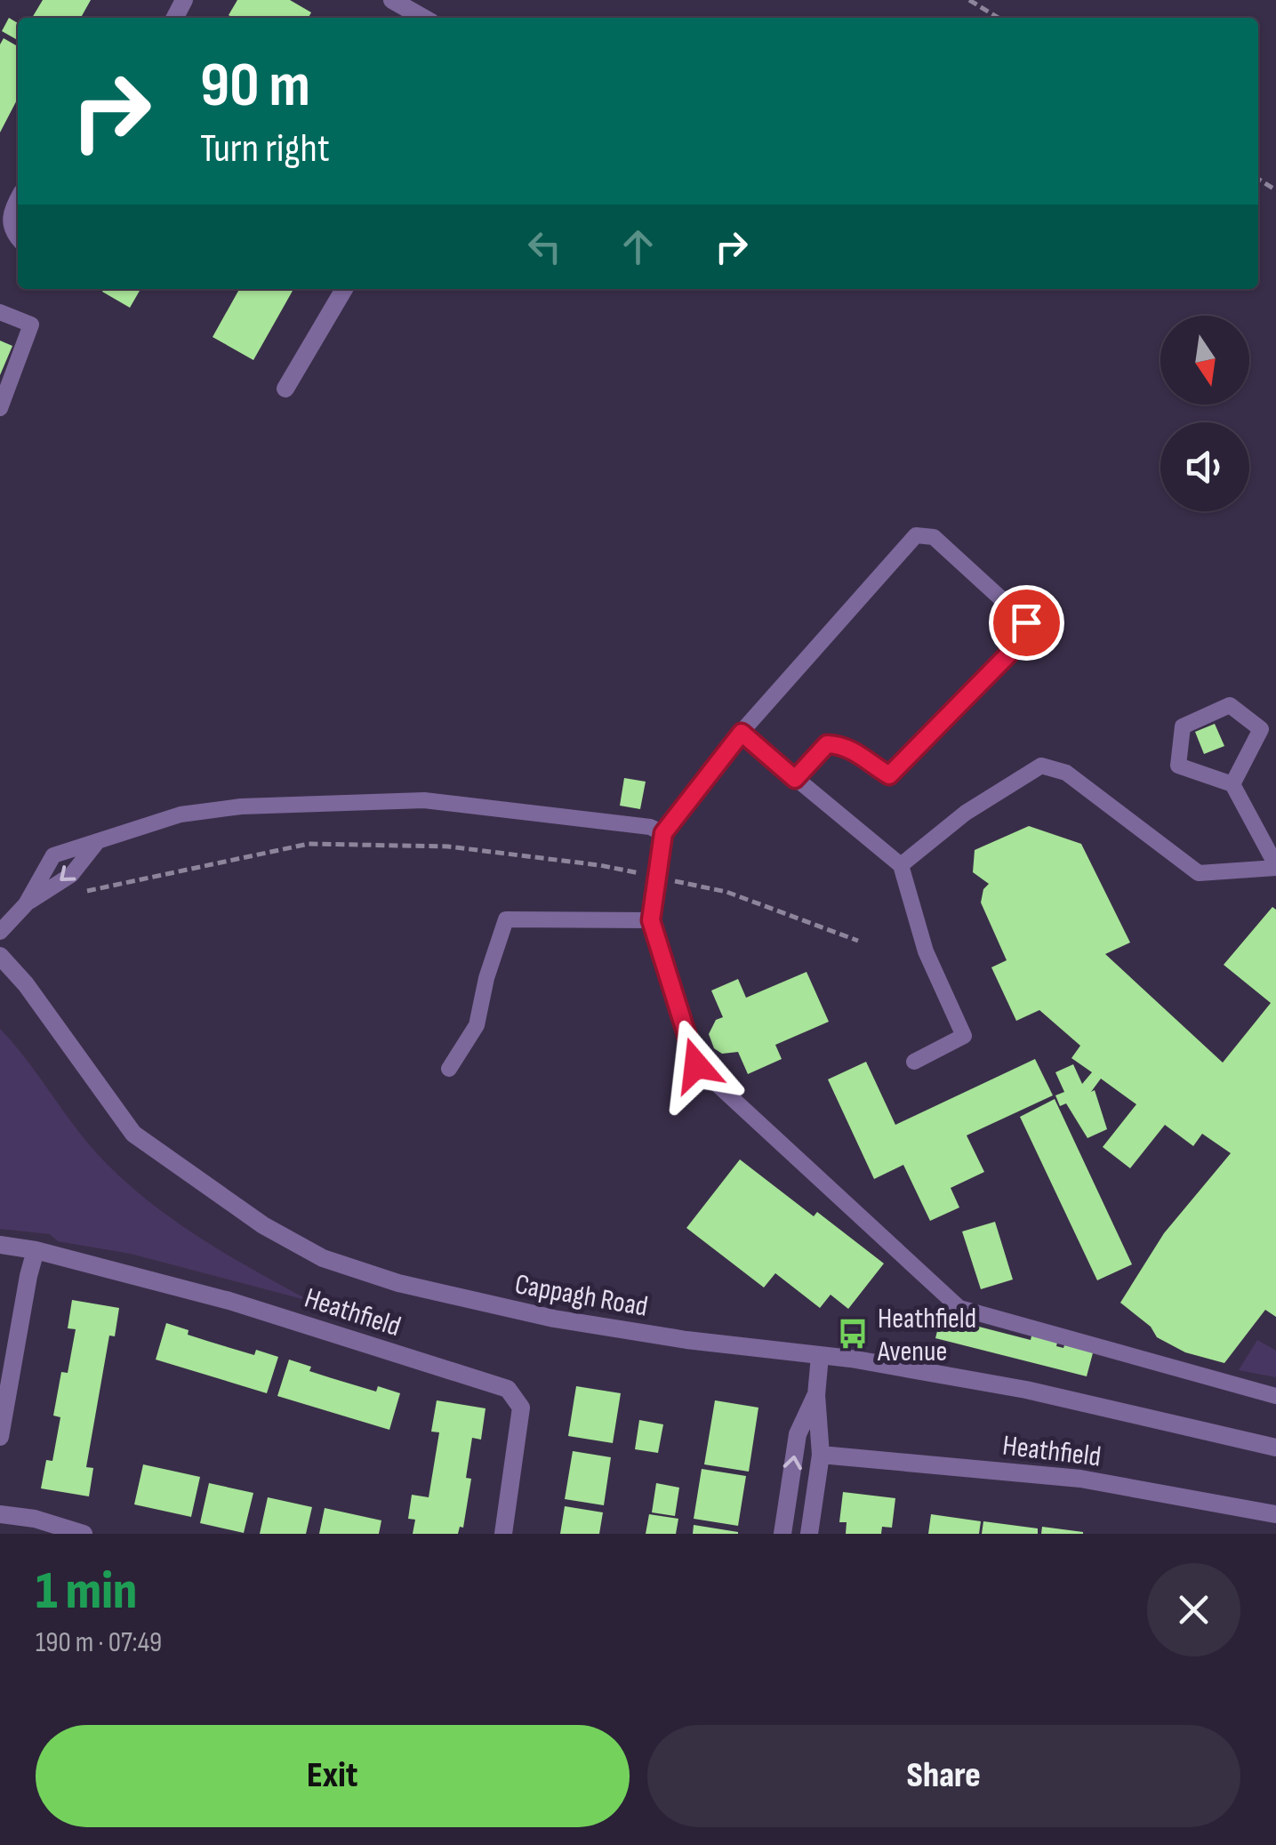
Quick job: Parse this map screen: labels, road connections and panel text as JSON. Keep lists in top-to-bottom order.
{
  "streets": {
    "street": ["Cappagh Road", "Heathfield"]
  },
  "places": {
    "bus stop": ["Heathfield Avenue"]
  },
  "north": "bottom",
  "page": {
    "turn": ["90 m", "Turn right"],
    "heading": ["1 min", "190 m · 07:49"],
    "buttons": ["Exit", "Share"]
  }
}
